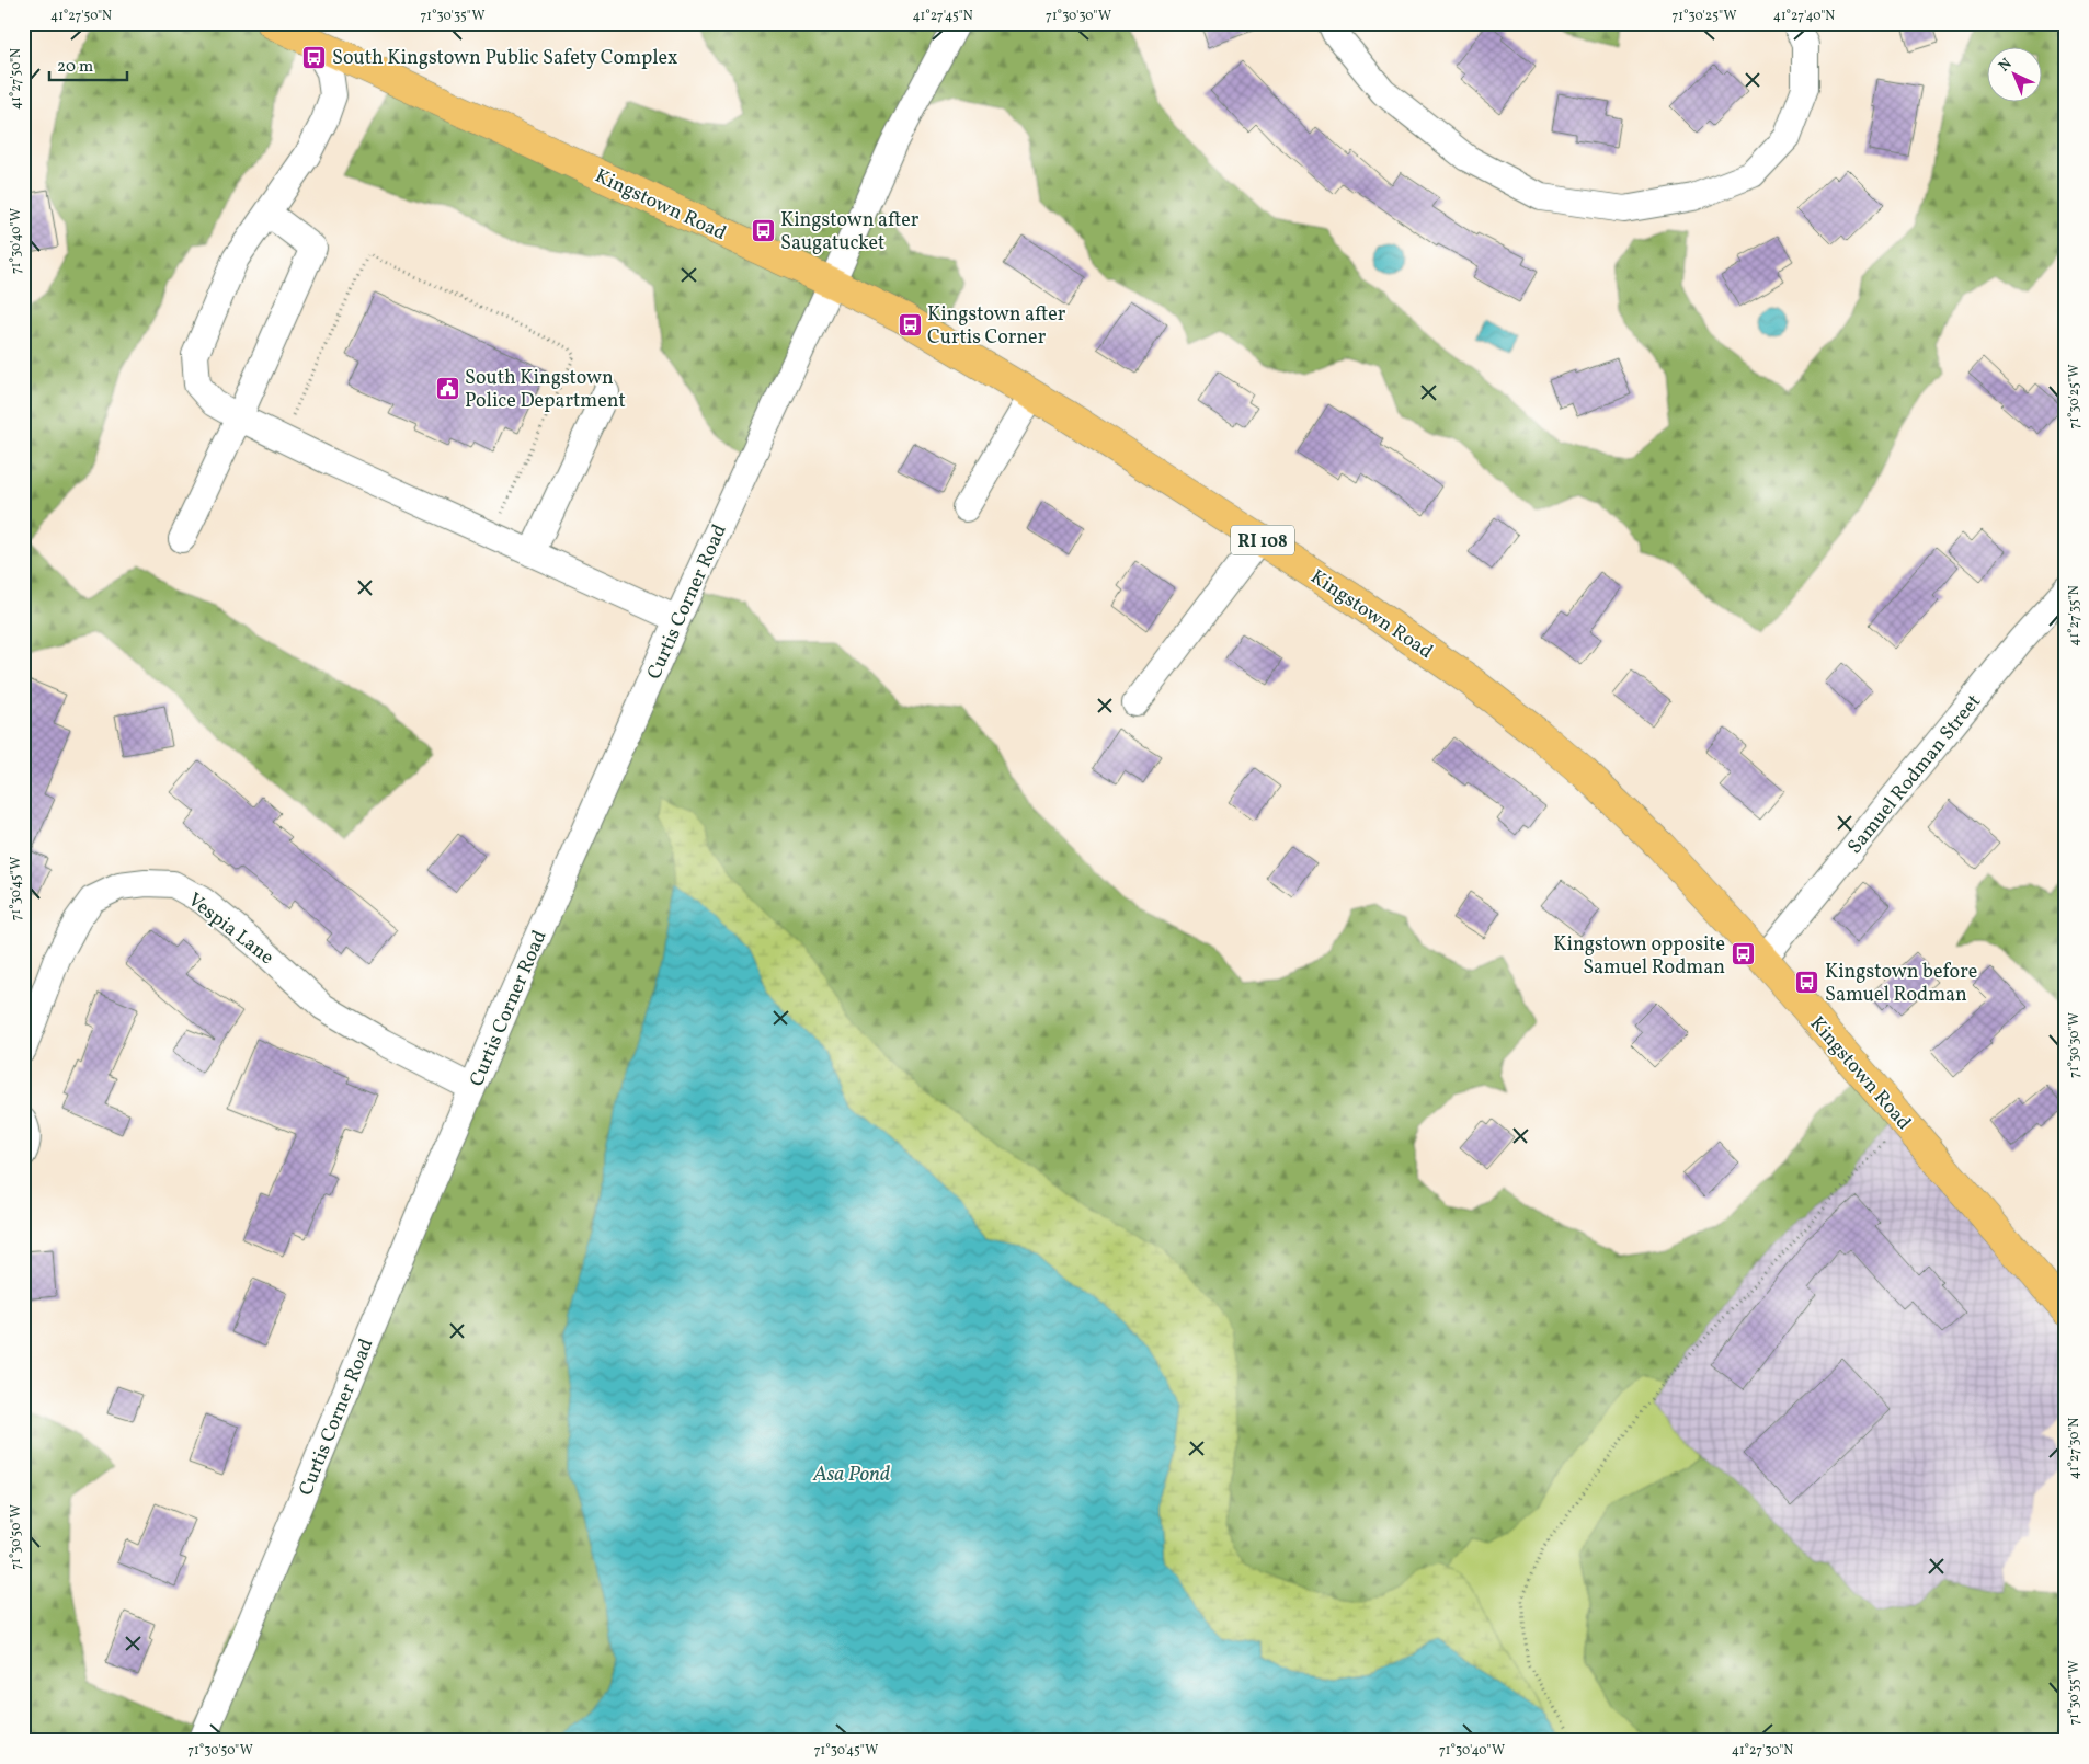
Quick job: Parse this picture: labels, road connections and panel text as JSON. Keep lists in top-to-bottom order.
{
  "streets": {
    "main road": ["Kingstown Road", "RI 108"],
    "street": ["Curtis Corner Road", "Samuel Rodman Street", "Vespia Lane"]
  },
  "crossings": [
    ["Kingstown Road", "Curtis Corner Road"],
    ["Kingstown Road", "Samuel Rodman Street"],
    ["Curtis Corner Road", "Vespia Lane"]
  ],
  "water": ["Asa Pond"],
  "places": {
    "bus stop": [
      "South Kingstown Public Safety Complex",
      "Kingstown after Saugatucket",
      "Kingstown after Curtis Corner",
      "Kingstown opposite Samuel Rodman",
      "Kingstown before Samuel Rodman"
    ],
    "public building": ["South Kingstown Police Department"]
  },
  "scale_bar": "20 m",
  "north": "top left",
  "coordinates": [
    "41°27'50\"N",
    "71°30'35\"W",
    "41°27'45\"N",
    "71°30'30\"W",
    "71°30'25\"W",
    "41°27'40\"N",
    "71°30'40\"W",
    "41°27'35\"N",
    "71°30'45\"W",
    "41°27'30\"N",
    "71°30'50\"W"
  ]
}
